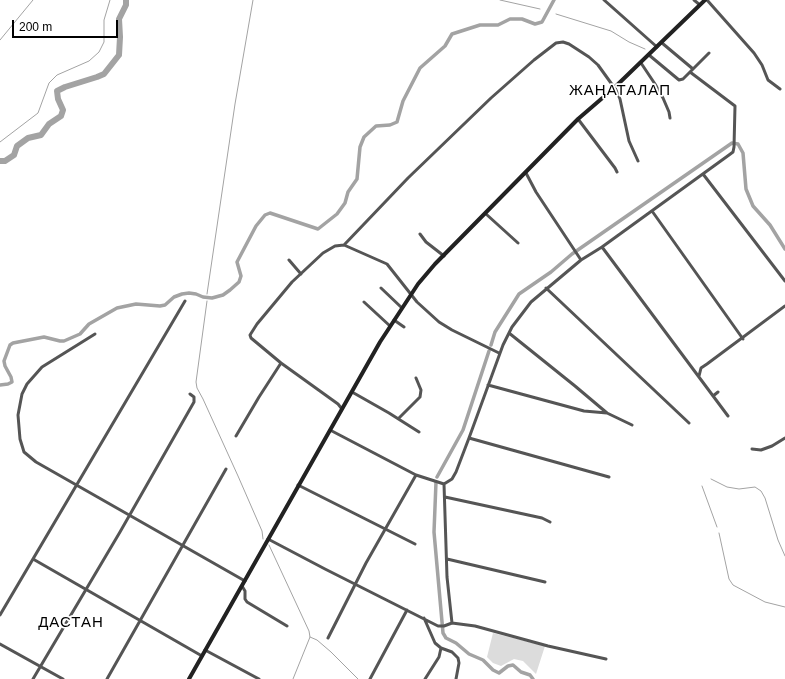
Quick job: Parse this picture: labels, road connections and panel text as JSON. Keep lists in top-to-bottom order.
{
  "districts": ["ЖАҢАТАЛАП", "ДАСТАН"],
  "scale_bar": "200 m"
}
